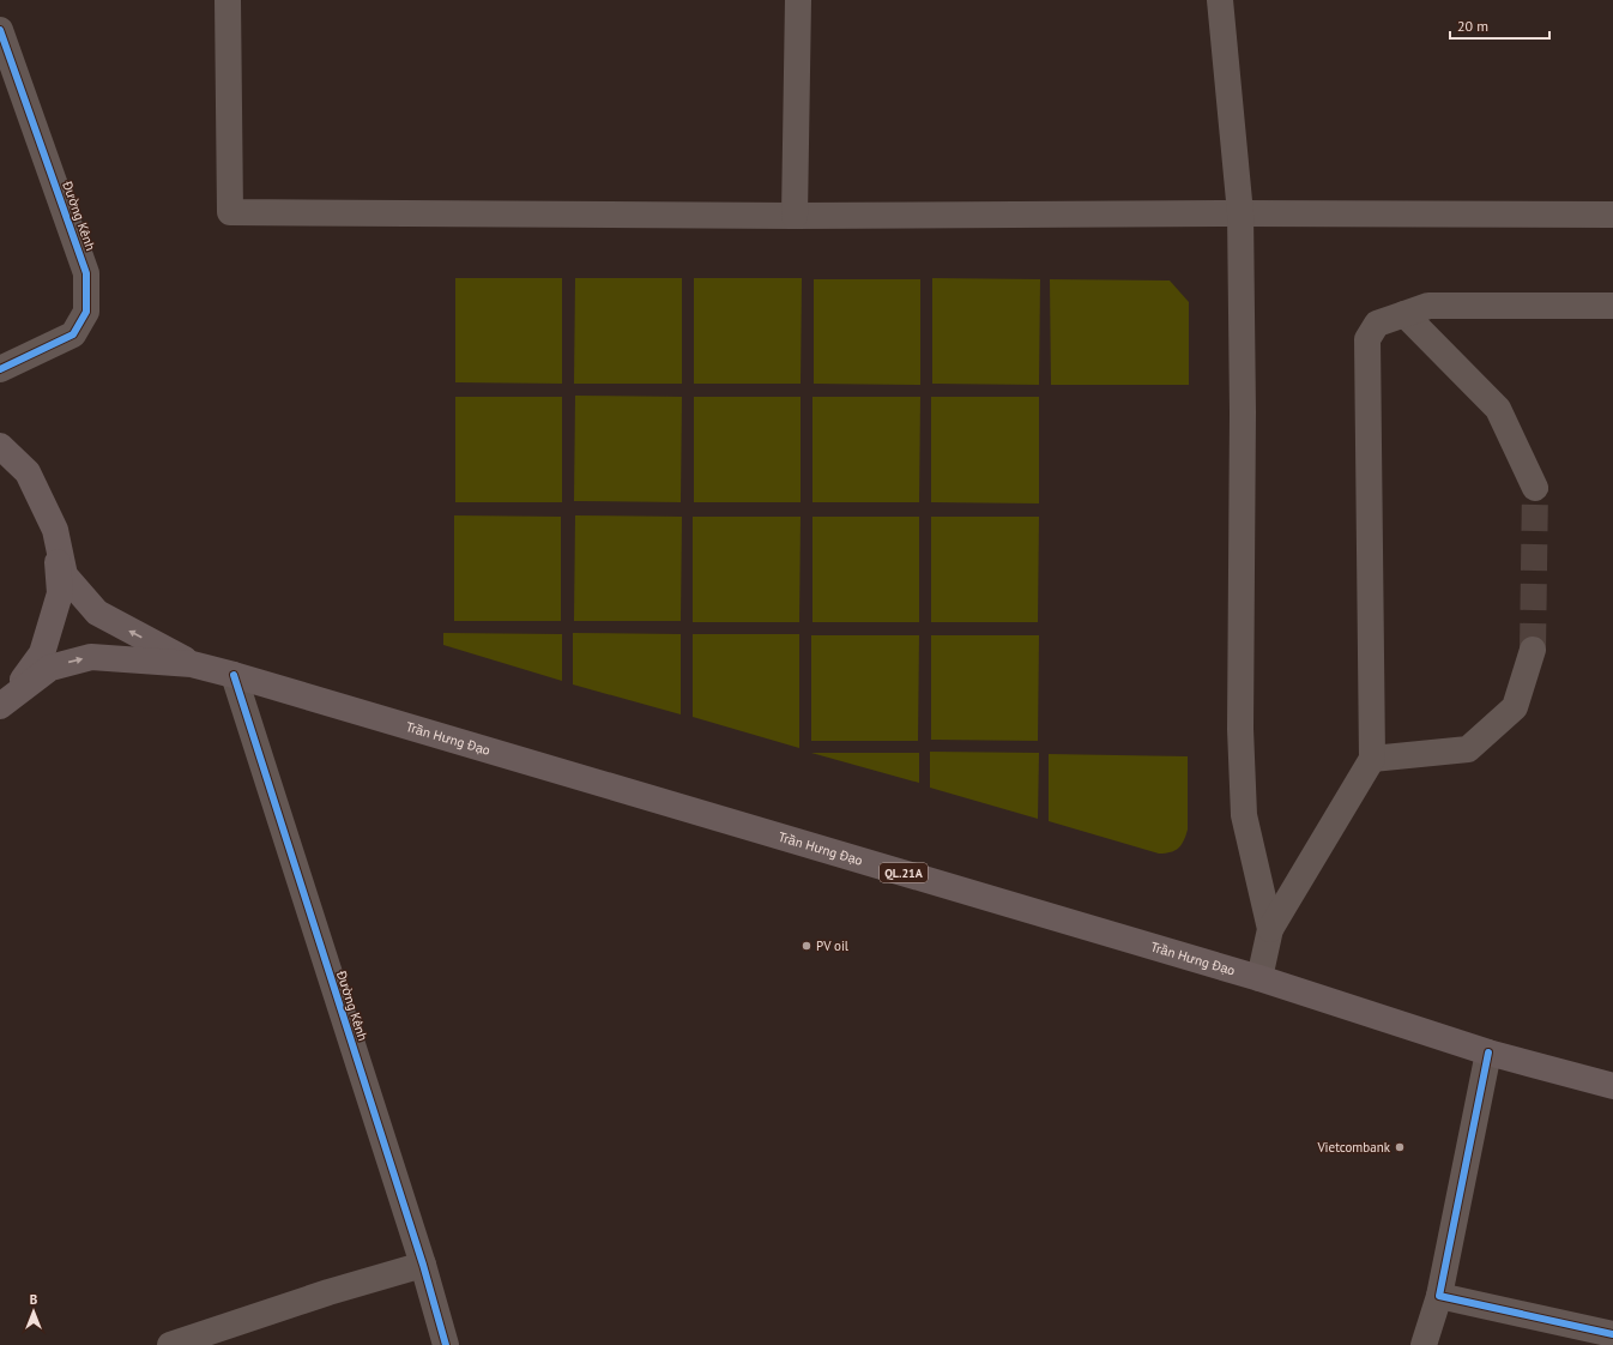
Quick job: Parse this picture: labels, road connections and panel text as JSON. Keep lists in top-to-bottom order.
{
  "streets": {
    "main road": ["Trần Hưng Đạo", "QL.21A"],
    "street": ["Đường Kênh"]
  },
  "crossings": [
    ["Đường Kênh", "Trần Hưng Đạo"]
  ],
  "places": ["PV oil", "Vietcombank"],
  "scale_bar": "20 m",
  "north": "top"
}
